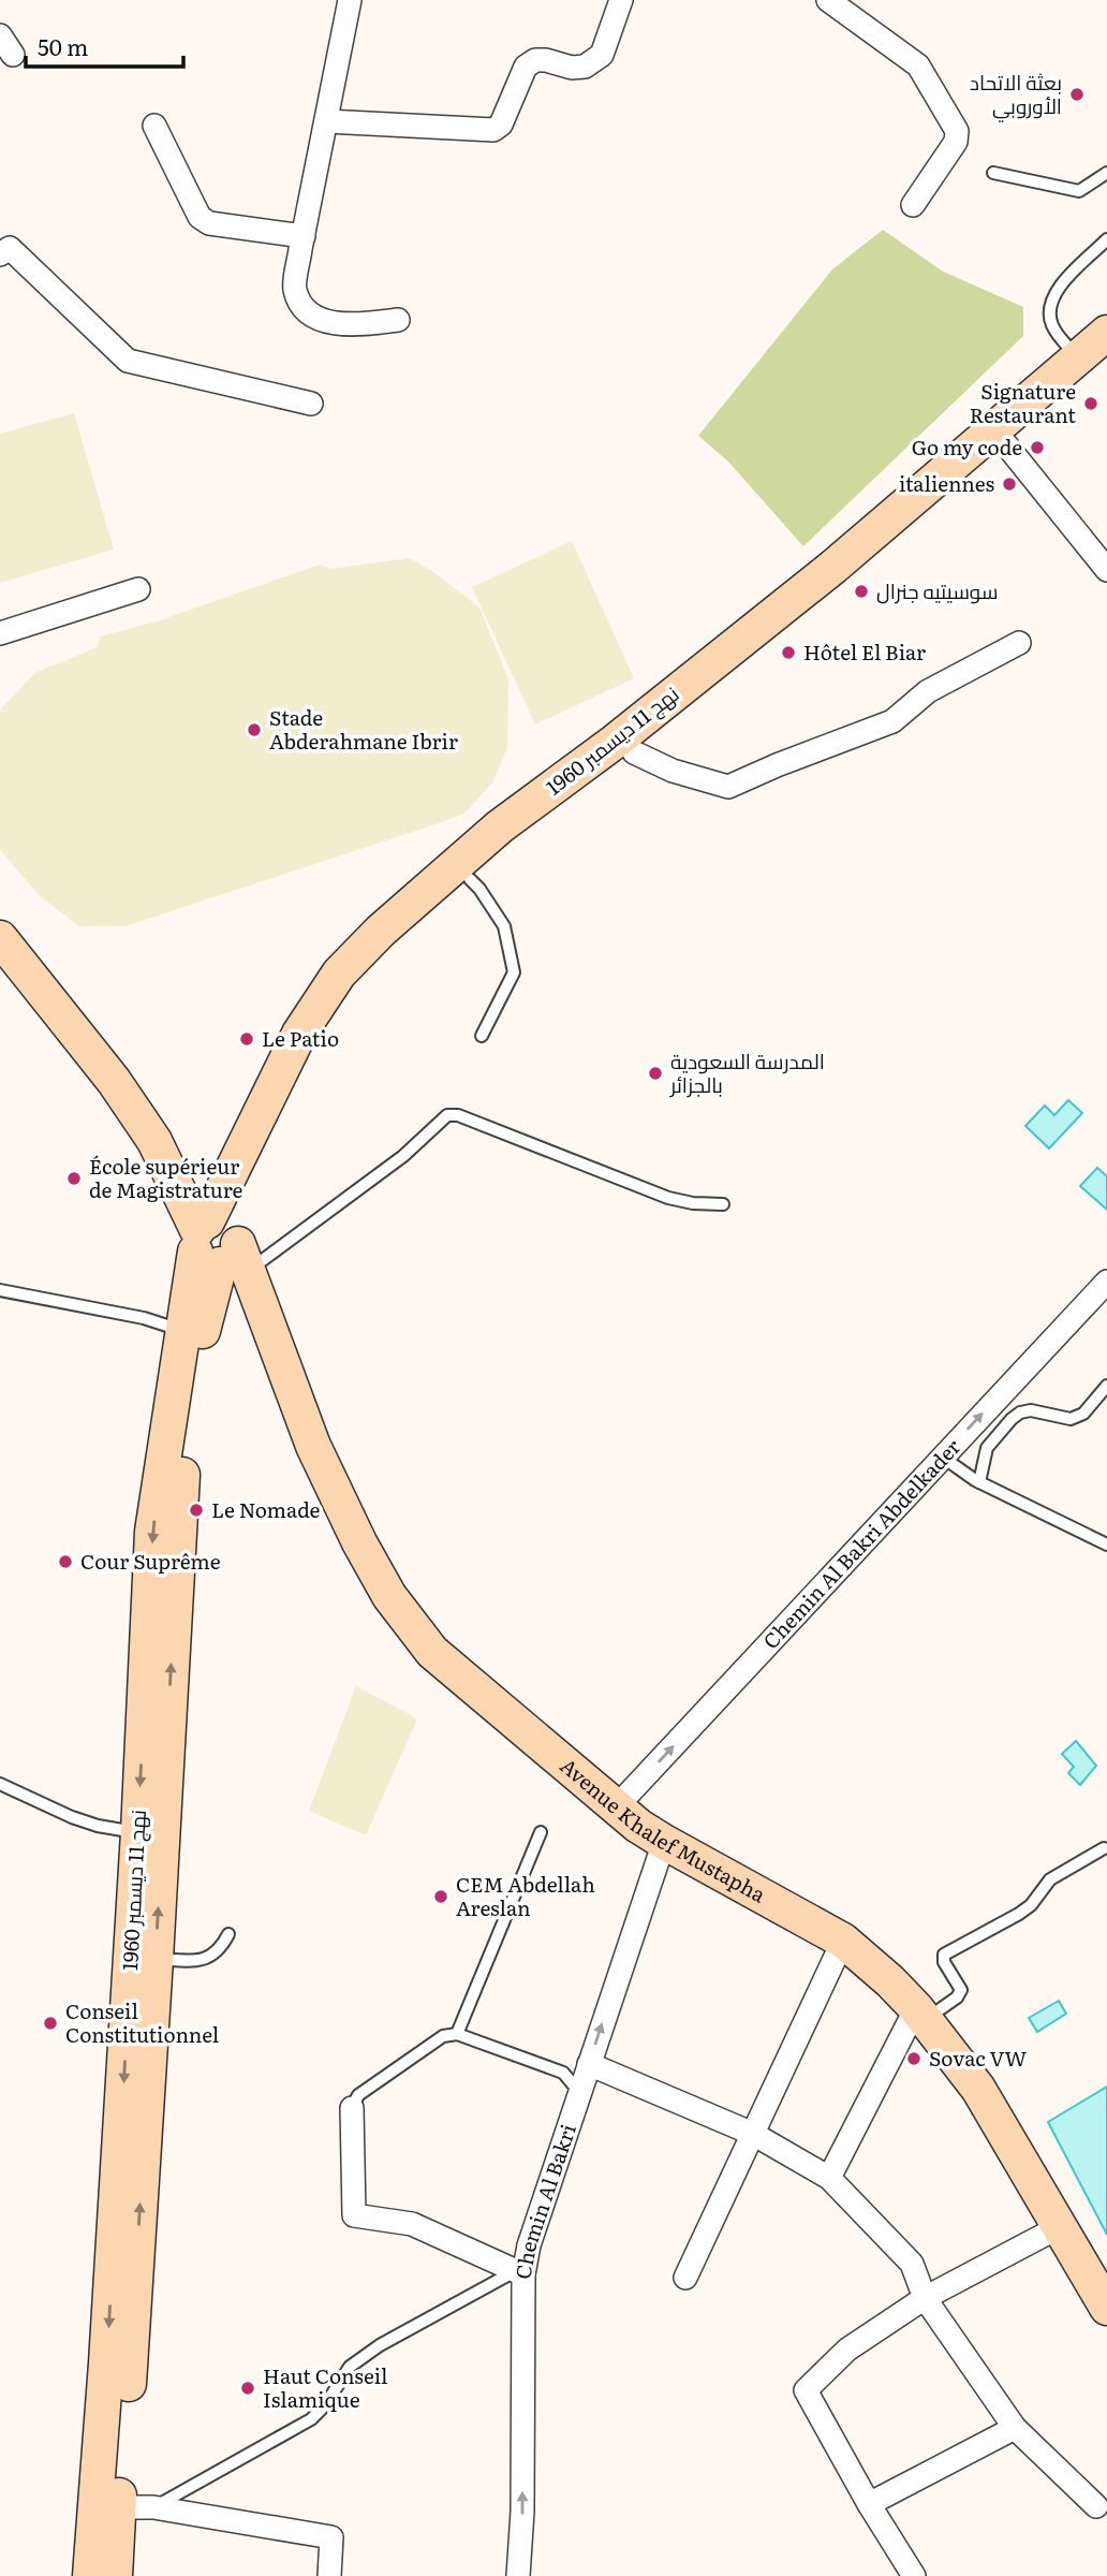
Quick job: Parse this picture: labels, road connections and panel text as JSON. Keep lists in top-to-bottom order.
{
  "streets": {
    "main road": ["نهج 11 ديسمبر 1960", "Avenue Khalef Mustapha"],
    "street": ["Chemin Al Bakri Abdelkader", "Chemin Al Bakri"]
  },
  "crossings": [
    ["نهج 11 ديسمبر 1960", "Avenue Khalef Mustapha"],
    ["Chemin Al Bakri Abdelkader", "Avenue Khalef Mustapha"],
    ["Avenue Khalef Mustapha", "Chemin Al Bakri"]
  ],
  "one_way": ["Chemin Al Bakri Abdelkader"],
  "places": [
    "بعثة الاتحاد الأوروبي",
    "Signature Restaurant",
    "Go my code",
    "italiennes",
    "سوسيتيه جنرال",
    "Hôtel El Biar",
    "Stade Abderahmane Ibrir",
    "Le Patio",
    "المدرسة السعودية بالجزائر",
    "École supérieur de Magistrature",
    "Le Nomade",
    "Cour Suprême",
    "CEM Abdellah Areslan",
    "Conseil Constitutionnel",
    "Sovac VW",
    "Haut Conseil Islamique"
  ],
  "scale_bar": "50 m"
}
